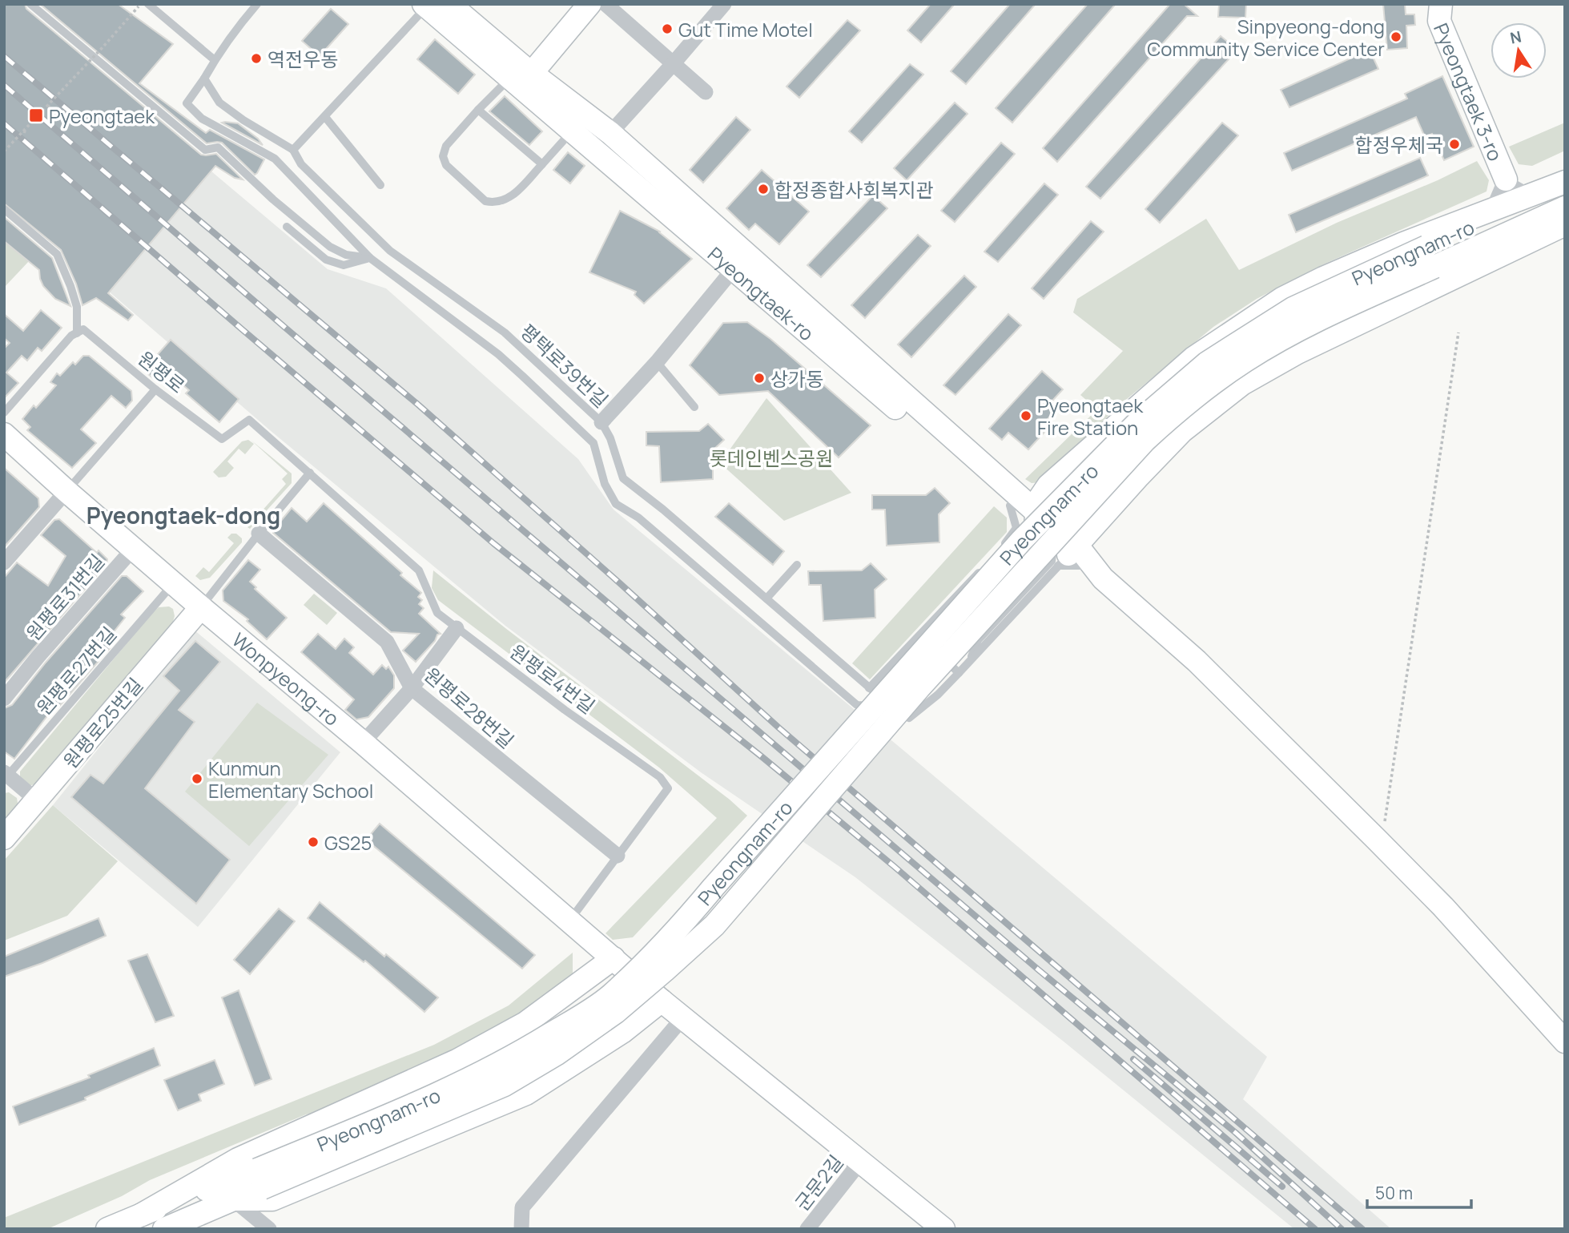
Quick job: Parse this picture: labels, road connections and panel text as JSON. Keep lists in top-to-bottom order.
{
  "streets": {
    "main road": [
      "Pyeongtaek 3-ro",
      "Pyeongnam-ro",
      "Pyeongtaek-ro",
      "Wonpyeong-ro",
      "원평로25번길"
    ],
    "street": ["원평로31번길", "원평로28번길", "군문2길"],
    "lane": [
      "평택로39번길",
      "원평로",
      "원평로27번길",
      "원평로4번길"
    ]
  },
  "crossings": [
    ["원평로", "원평로4번길"],
    ["원평로31번길", "Wonpyeong-ro"],
    ["원평로27번길", "Wonpyeong-ro"],
    ["Wonpyeong-ro", "원평로4번길"],
    ["Wonpyeong-ro", "원평로25번길"],
    ["원평로4번길", "원평로28번길"]
  ],
  "districts": ["Pyeongtaek-dong"],
  "parks": ["롯데인벤스공원"],
  "places": {
    "other": [
      "Gut Time Motel",
      "Sinpyeong-dong Community Service Center",
      "역전우동",
      "합정우체국",
      "합정종합사회복지관",
      "상가동",
      "Pyeongtaek Fire Station",
      "Kunmun Elementary School",
      "GS25"
    ],
    "transit": ["Pyeongtaek"]
  },
  "scale_bar": "50 m",
  "north": "top"
}
